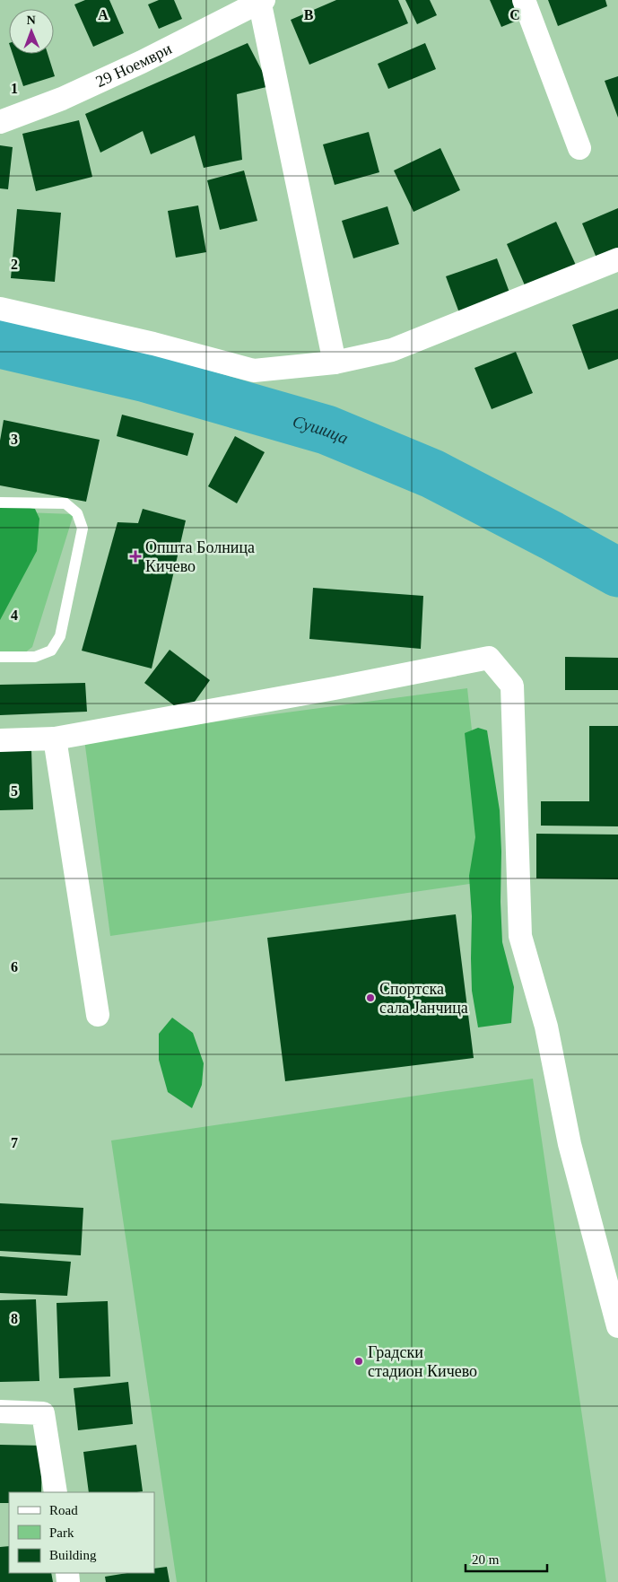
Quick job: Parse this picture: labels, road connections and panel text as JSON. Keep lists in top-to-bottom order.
{
  "streets": {
    "street": ["29 Ноември"]
  },
  "water": ["Сушица"],
  "places": {
    "health": ["Општа Болница Кичево"],
    "other": ["Спортска сала Јанчица", "Градски стадион Кичево"]
  },
  "legend": ["Road", "Park", "Building"],
  "scale_bar": "20 m",
  "north": "top",
  "grid": {
    "columns": ["A", "B", "C"],
    "rows": [
      "1",
      "2",
      "3",
      "4",
      "5",
      "6",
      "7",
      "8"
    ]
  }
}
